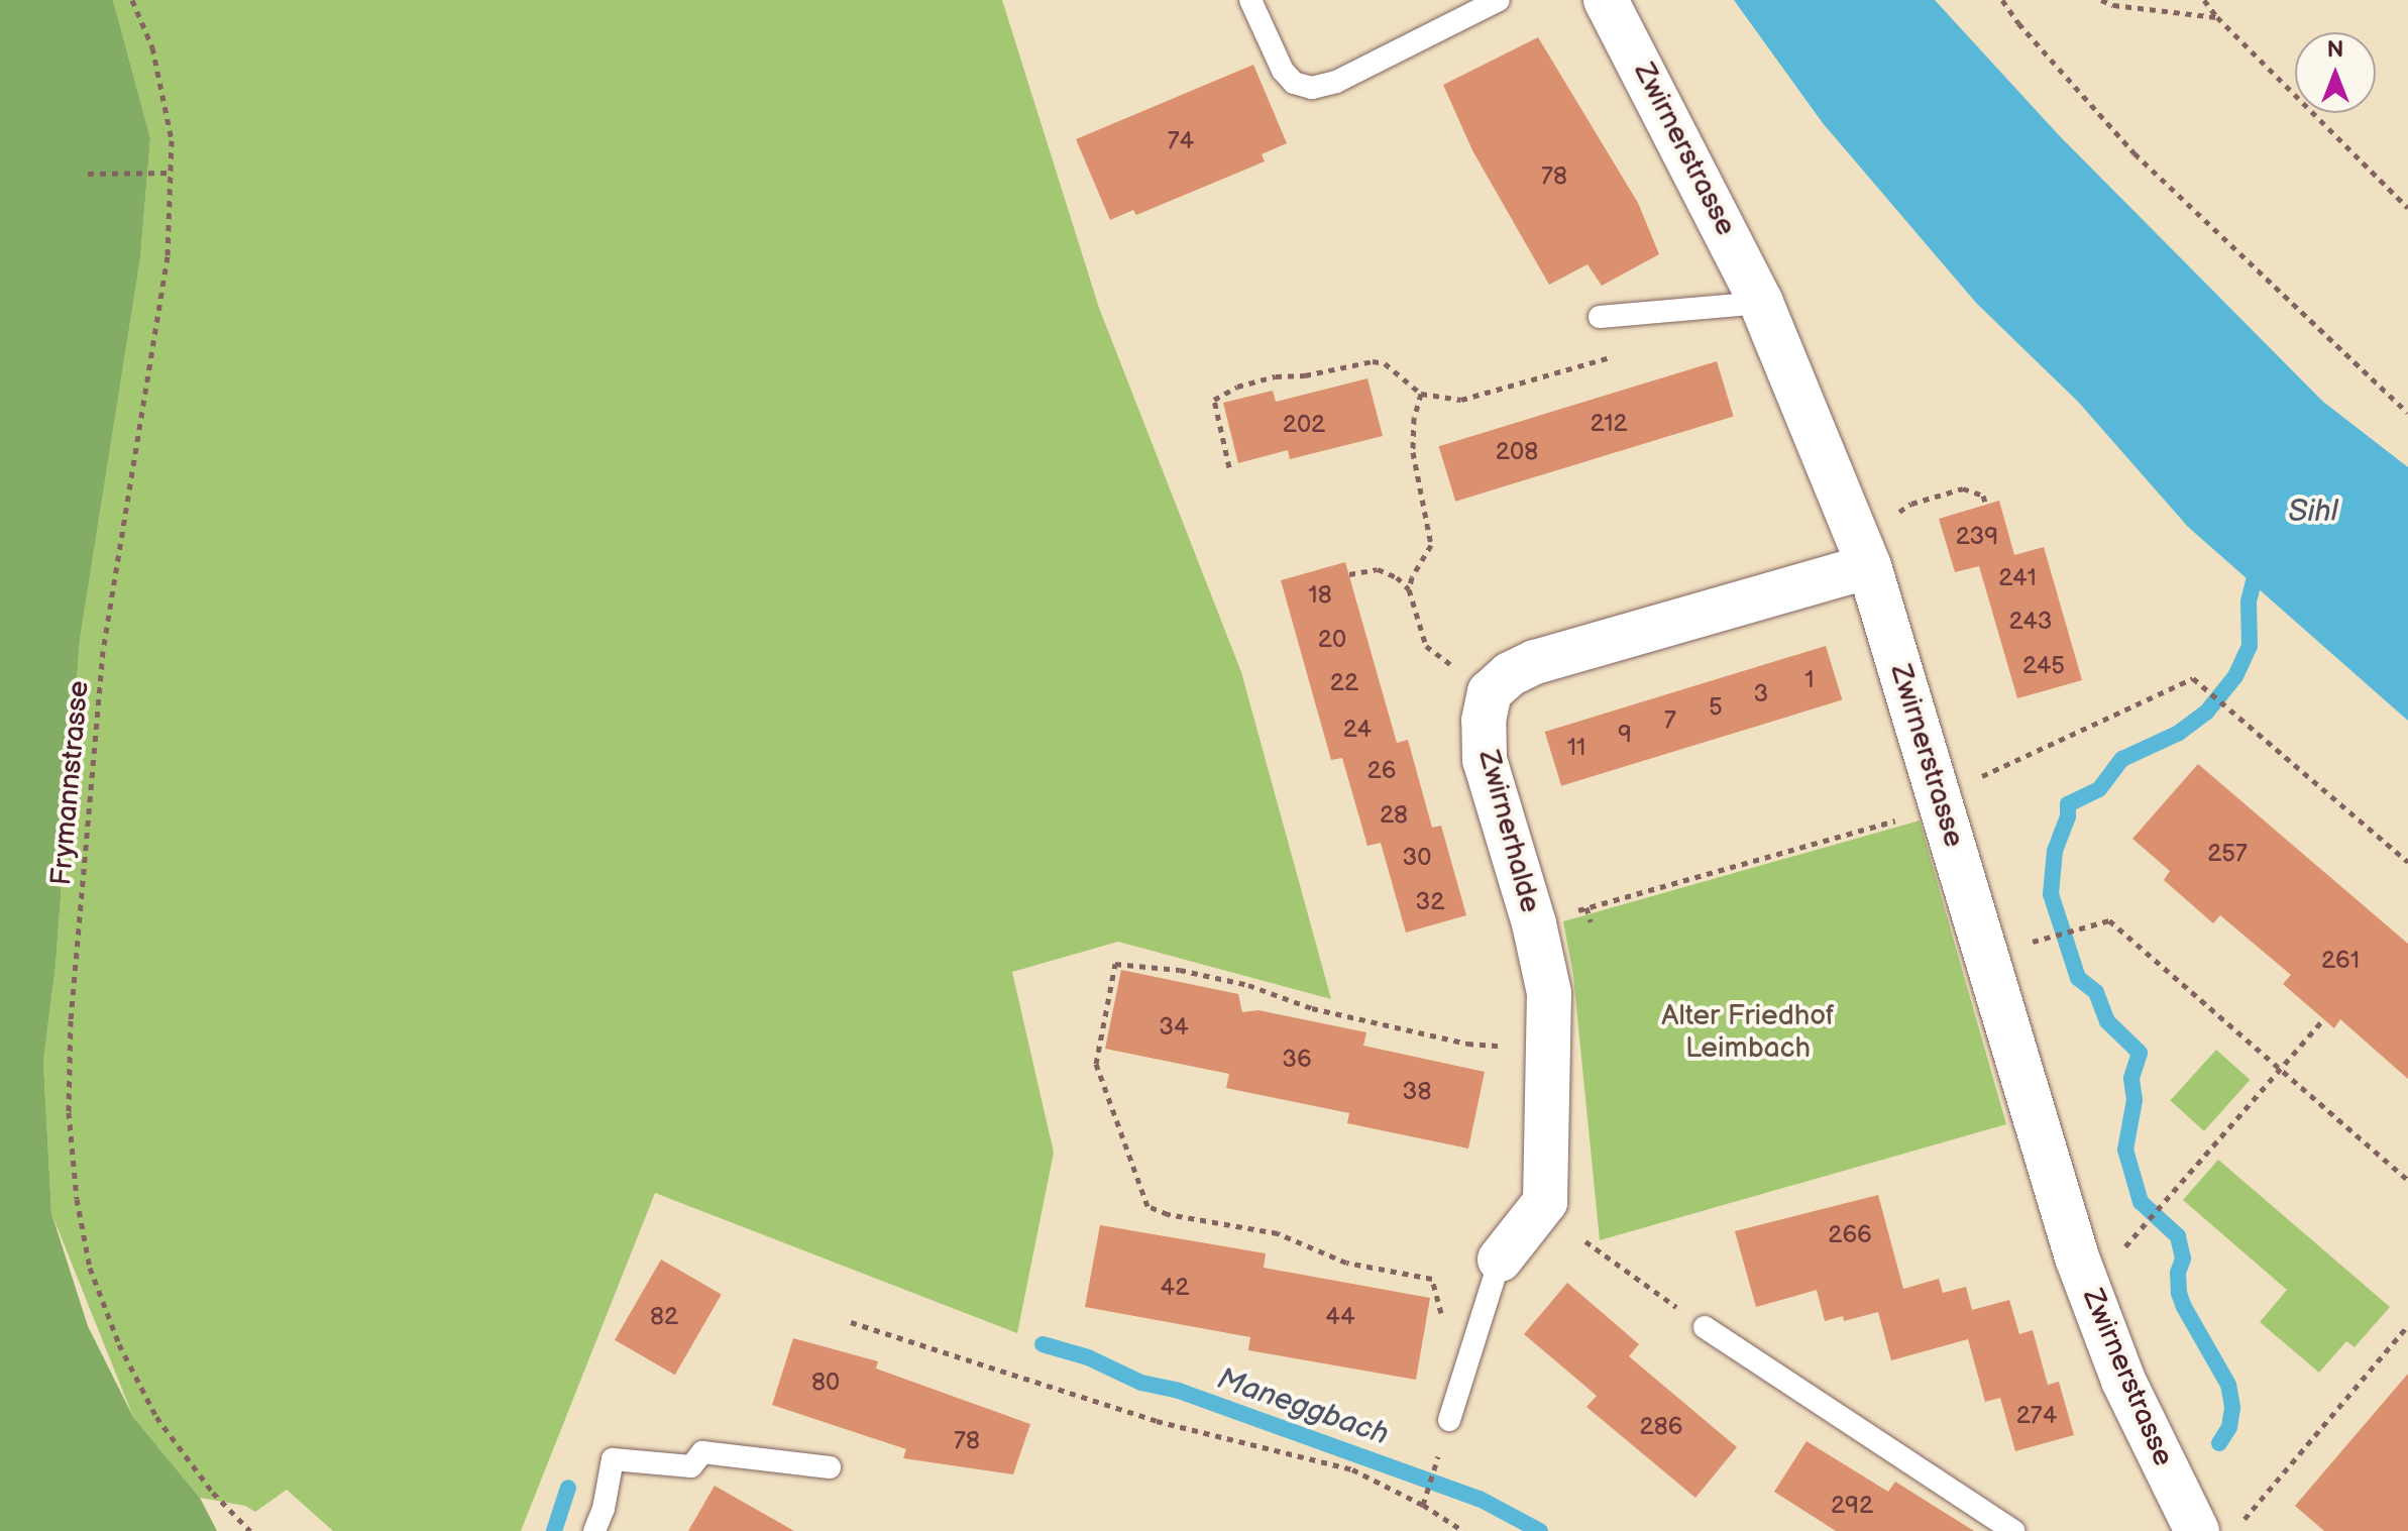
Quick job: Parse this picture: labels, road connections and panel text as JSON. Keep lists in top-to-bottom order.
{
  "streets": {
    "street": ["Zwirnerstrasse", "Zwirnerhalde"],
    "path": ["Frymannstrasse"]
  },
  "water": ["Sihl", "Maneggbach"],
  "parks": ["Alter Friedhof Leimbach"],
  "house_numbers": [
    "74",
    "78",
    "212",
    "202",
    "208",
    "239",
    "241",
    "18",
    "243",
    "20",
    "245",
    "1",
    "22",
    "3",
    "5",
    "7",
    "24",
    "9",
    "11",
    "26",
    "28",
    "257",
    "30",
    "32",
    "261",
    "34",
    "36",
    "38",
    "266",
    "42",
    "82",
    "44",
    "80",
    "274",
    "286",
    "78",
    "292"
  ],
  "north": "top"
}
